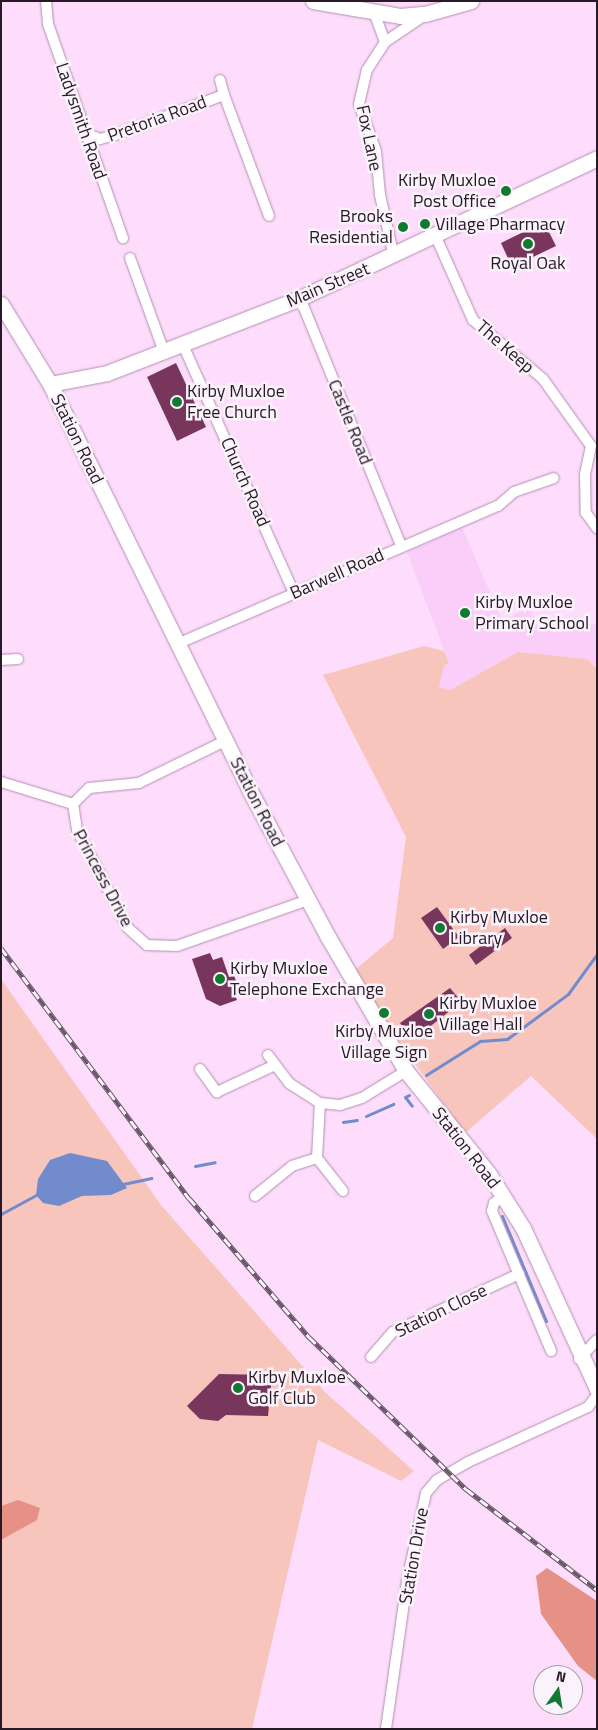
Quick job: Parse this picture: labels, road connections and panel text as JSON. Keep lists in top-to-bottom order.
{
  "streets": {
    "street": [
      "Pretoria Road",
      "Ladysmith Road",
      "Fox Lane",
      "Main Street",
      "The Keep",
      "Castle Road",
      "Station Road",
      "Church Road",
      "Barwell Road",
      "Princess Drive",
      "Station Close",
      "Station Drive"
    ]
  },
  "crossings": [
    ["Pretoria Road", "Ladysmith Road"],
    ["Fox Lane", "Main Street"],
    ["Main Street", "The Keep"],
    ["Main Street", "Castle Road"],
    ["Main Street", "Station Road"],
    ["Main Street", "Church Road"],
    ["Castle Road", "Barwell Road"],
    ["Station Road", "Barwell Road"],
    ["Station Road", "Princess Drive"],
    ["Station Road", "Station Close"],
    ["Church Road", "Barwell Road"]
  ],
  "places": [
    "Kirby Muxloe Post Office",
    "Village Pharmacy",
    "Brooks Residential",
    "Royal Oak",
    "Kirby Muxloe Free Church",
    "Kirby Muxloe Primary School",
    "Kirby Muxloe Library",
    "Kirby Muxloe Telephone Exchange",
    "Kirby Muxloe Village Sign",
    "Kirby Muxloe Village Hall",
    "Kirby Muxloe Golf Club"
  ],
  "north": "top"
}
